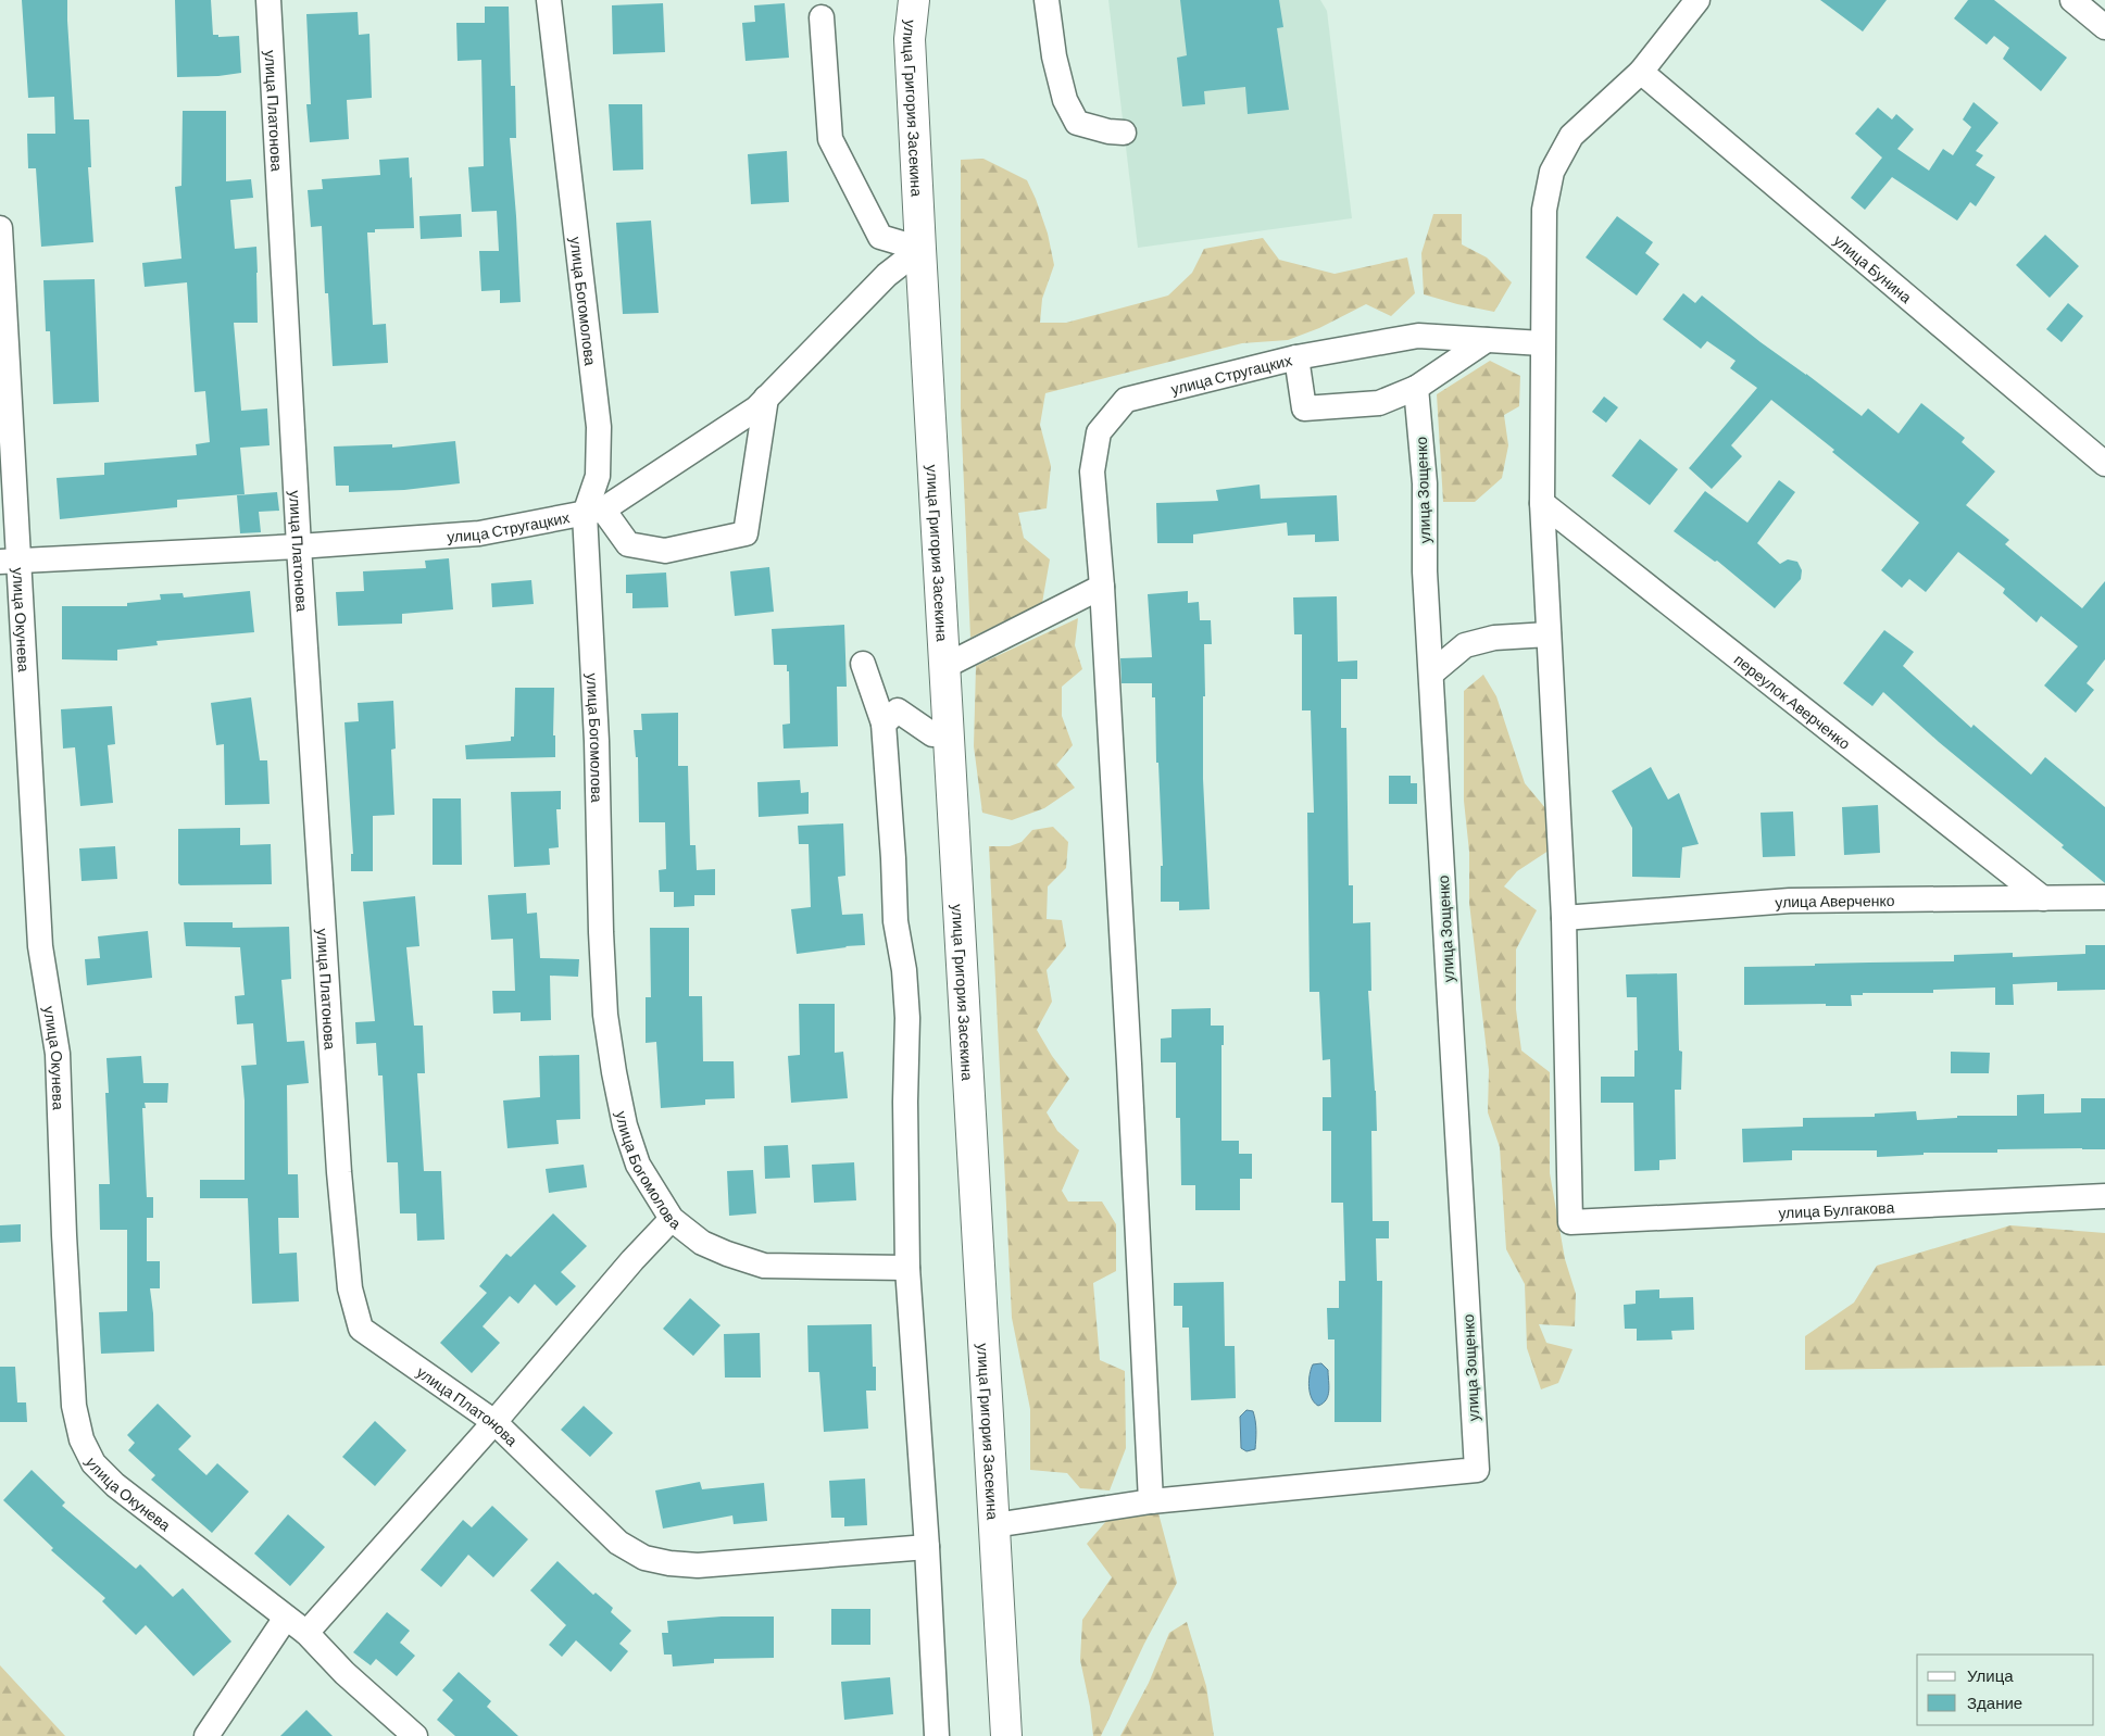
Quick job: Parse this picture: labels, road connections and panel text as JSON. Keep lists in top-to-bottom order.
{
  "streets": {
    "main road": ["улица Григория Засекина"],
    "street": [
      "улица Платонова",
      "улица Бунина",
      "улица Богомолова",
      "улица Стругацких",
      "улица Зощенко",
      "улица Окунева",
      "переулок Аверченко",
      "улица Аверченко",
      "улица Булгакова"
    ]
  },
  "crossings": [
    ["улица Григория Засекина", "улица Стругацких"],
    ["улица Платонова", "улица Стругацких"],
    ["улица Богомолова", "улица Стругацких"],
    ["улица Стругацких", "улица Окунева"],
    ["переулок Аверченко", "улица Аверченко"],
    ["улица Аверченко", "улица Булгакова"]
  ],
  "legend": ["Улица", "Здание"]
}
